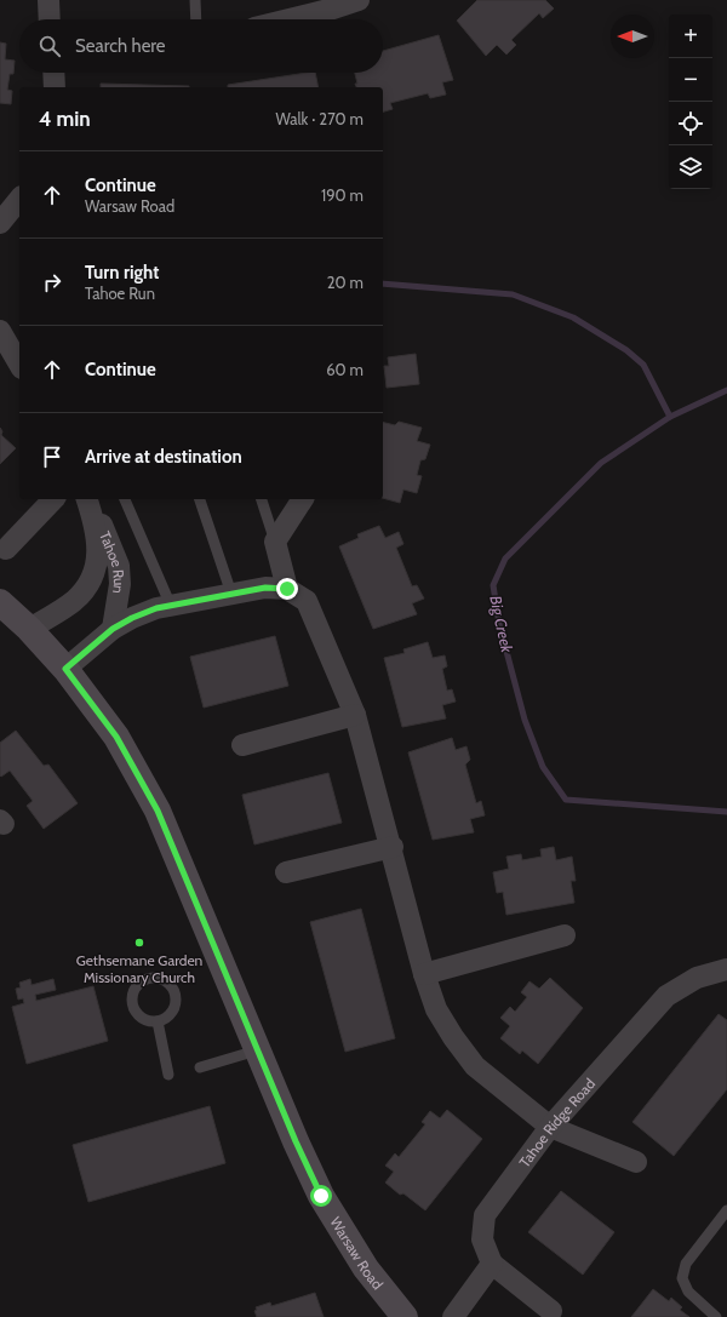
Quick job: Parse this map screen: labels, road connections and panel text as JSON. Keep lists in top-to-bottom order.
{
  "streets": {
    "street": ["Tahoe Run", "Tahoe Ridge Road", "Warsaw Road"]
  },
  "crossings": [
    ["Tahoe Run", "Warsaw Road"]
  ],
  "water": ["Big Creek"],
  "places": ["Gethsemane Garden Missionary Church"],
  "north": "left",
  "page": {
    "map_buttons": ["+", "−"],
    "search": "Search here",
    "heading": ["4 min", "Walk · 270 m"],
    "list": [
      ["Continue", "Warsaw Road", "190 m"],
      ["Turn right", "Tahoe Run", "20 m"],
      ["Continue", "60 m"],
      "Arrive at destination"
    ]
  }
}
